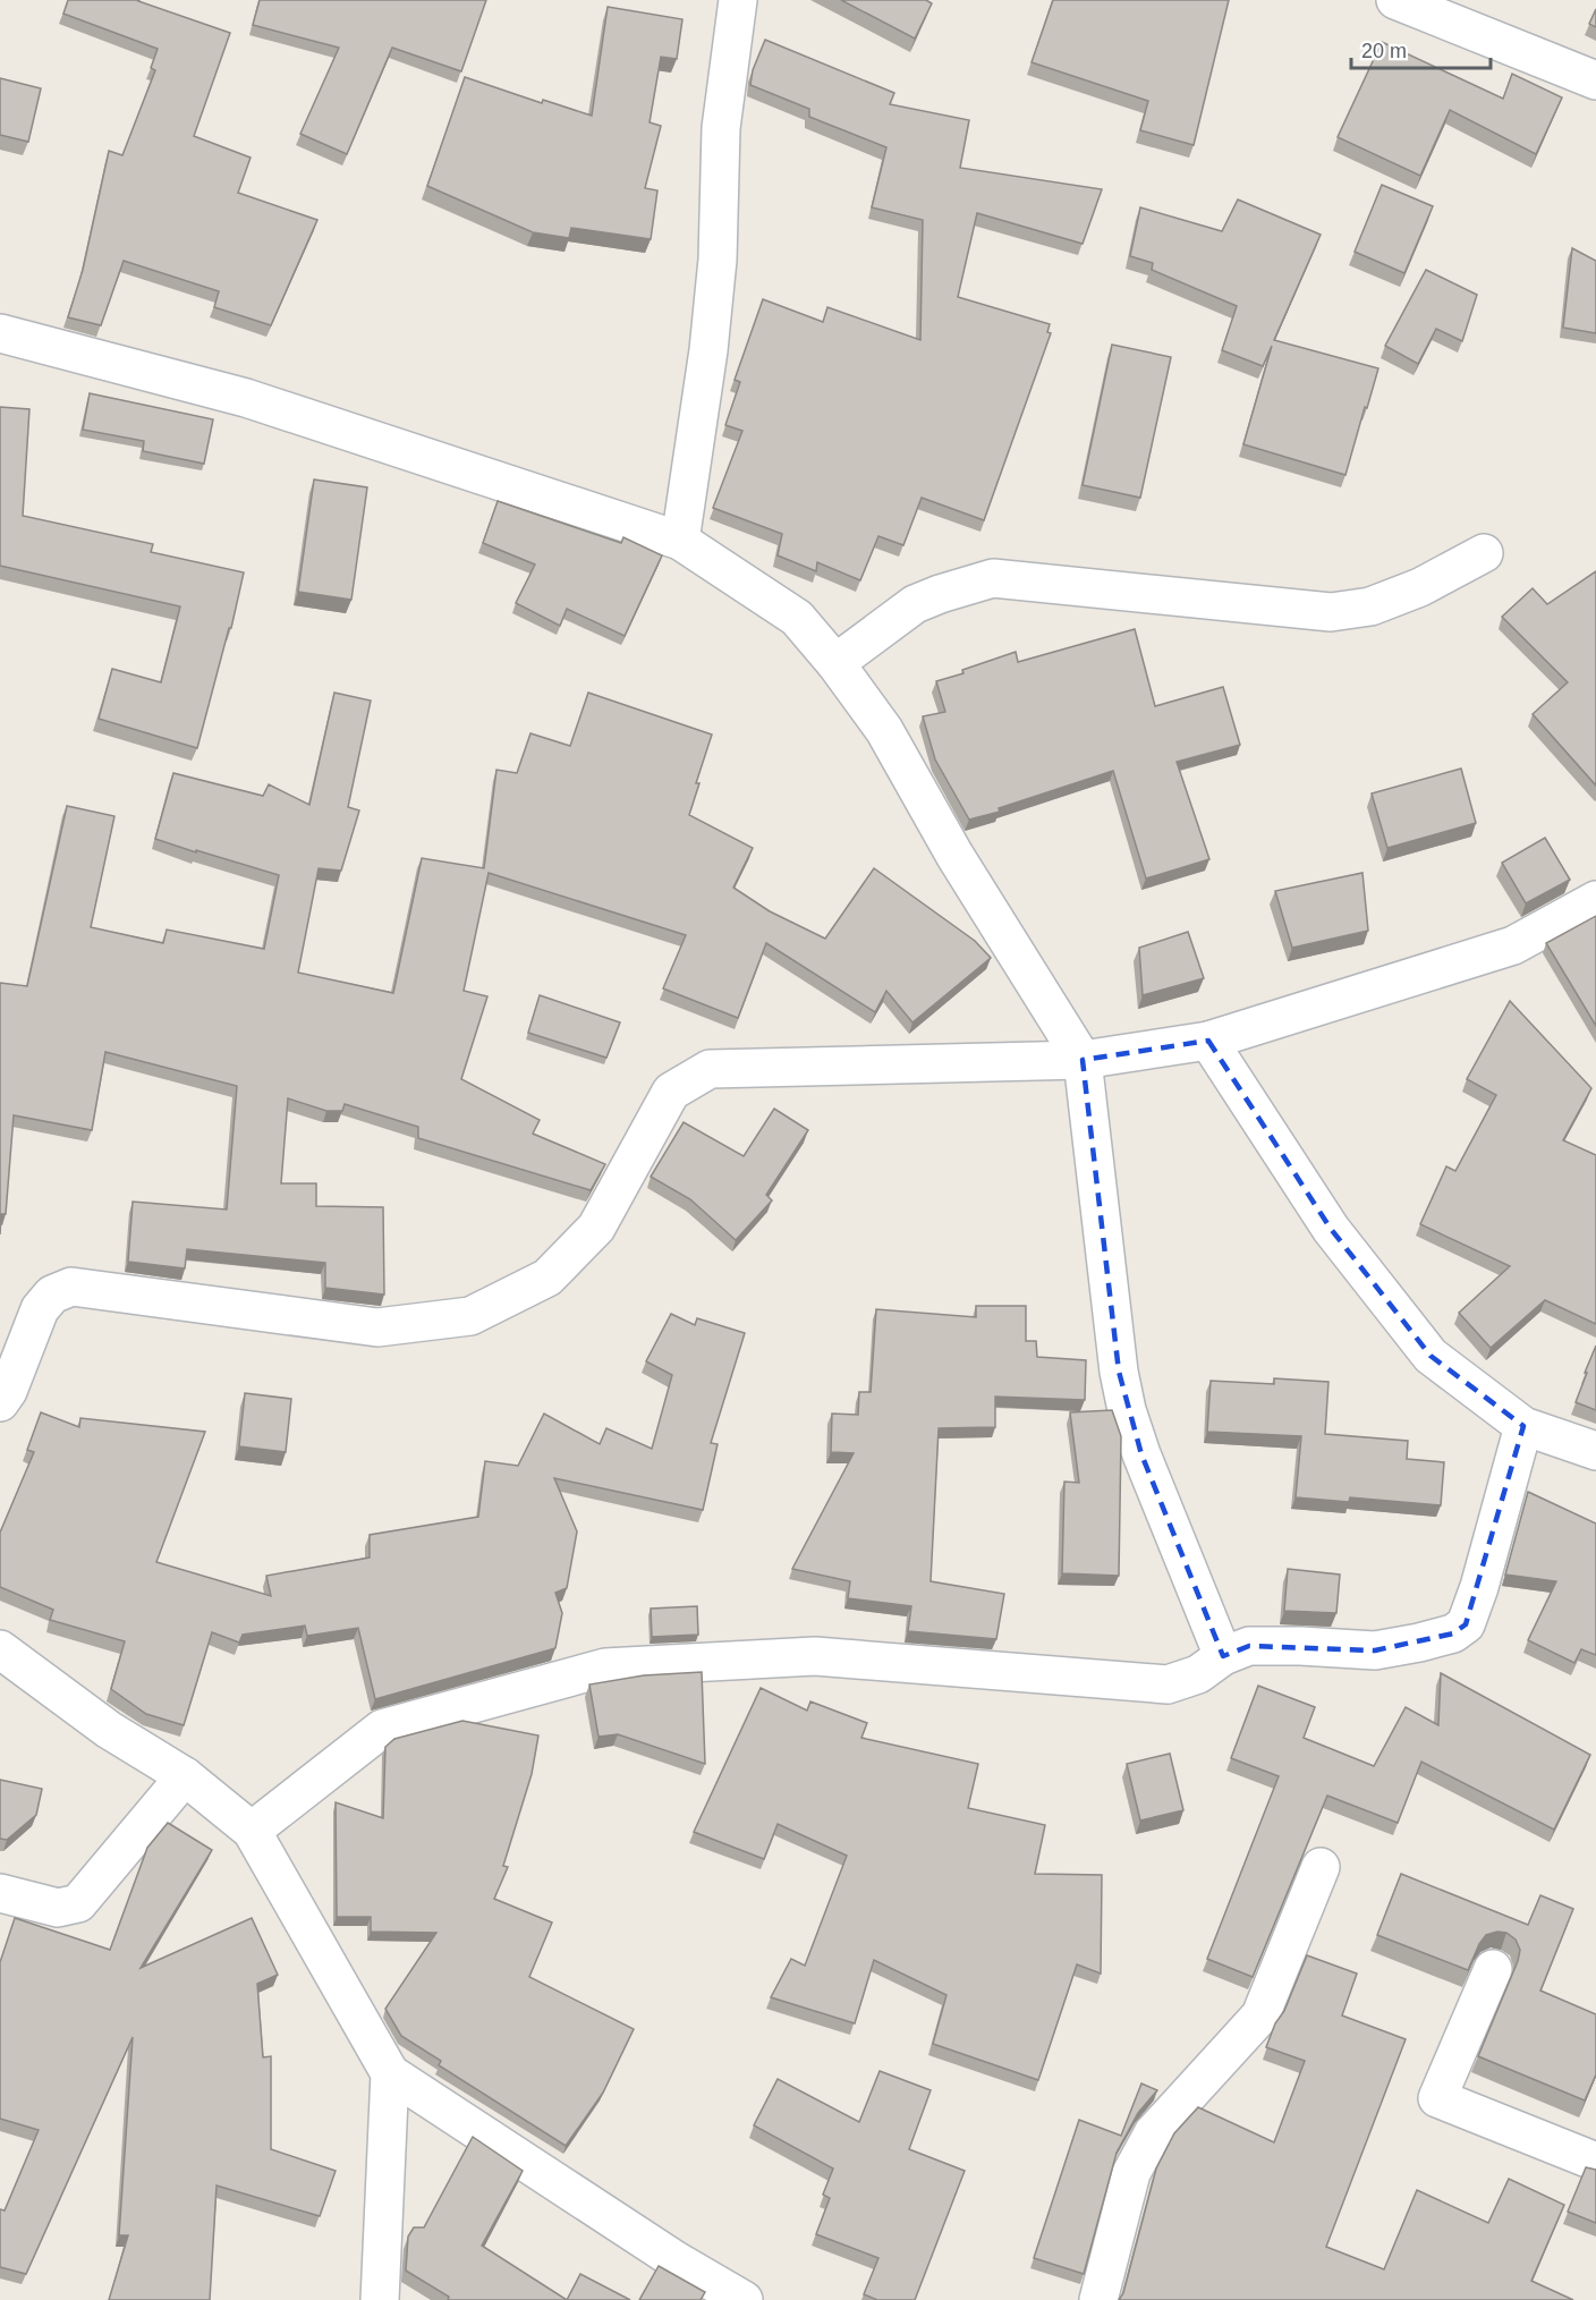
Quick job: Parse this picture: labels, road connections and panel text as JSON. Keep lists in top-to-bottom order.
{
  "scale_bar": "20 m"
}
